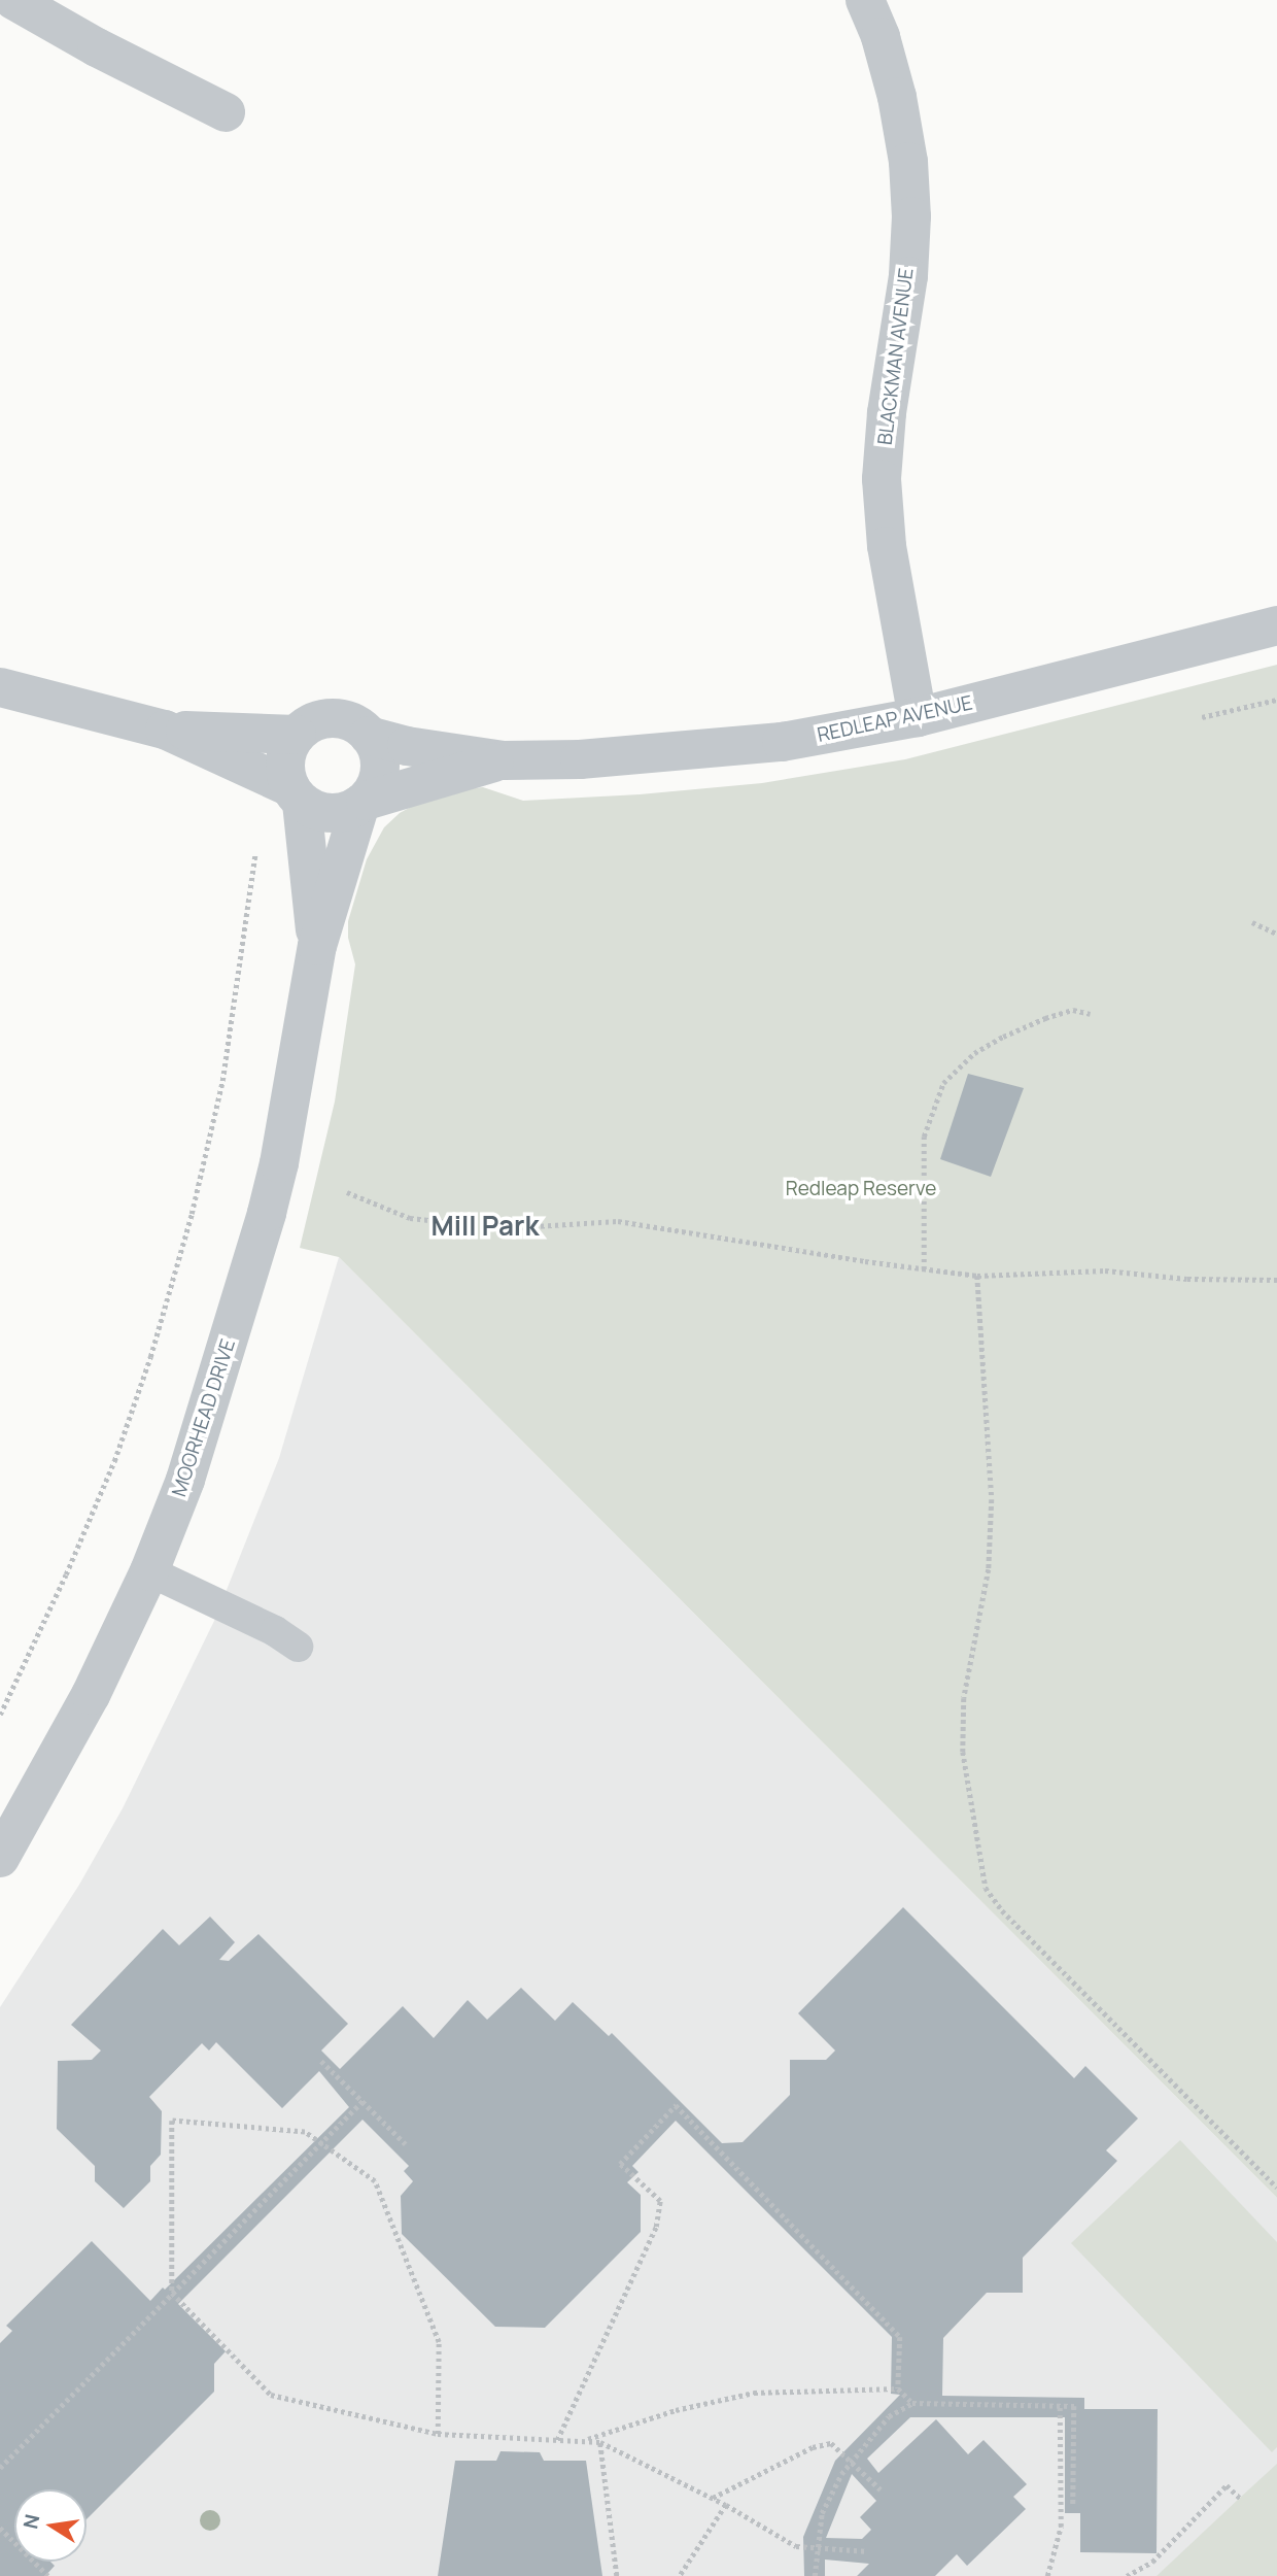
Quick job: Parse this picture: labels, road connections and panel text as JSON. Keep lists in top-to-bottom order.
{
  "streets": {
    "street": ["BLACKMAN AVENUE", "REDLEAP AVENUE", "MOORHEAD DRIVE"]
  },
  "crossings": [
    ["BLACKMAN AVENUE", "REDLEAP AVENUE"],
    ["REDLEAP AVENUE", "MOORHEAD DRIVE"]
  ],
  "districts": ["Mill Park"],
  "parks": ["Redleap Reserve"],
  "north": "left"
}
